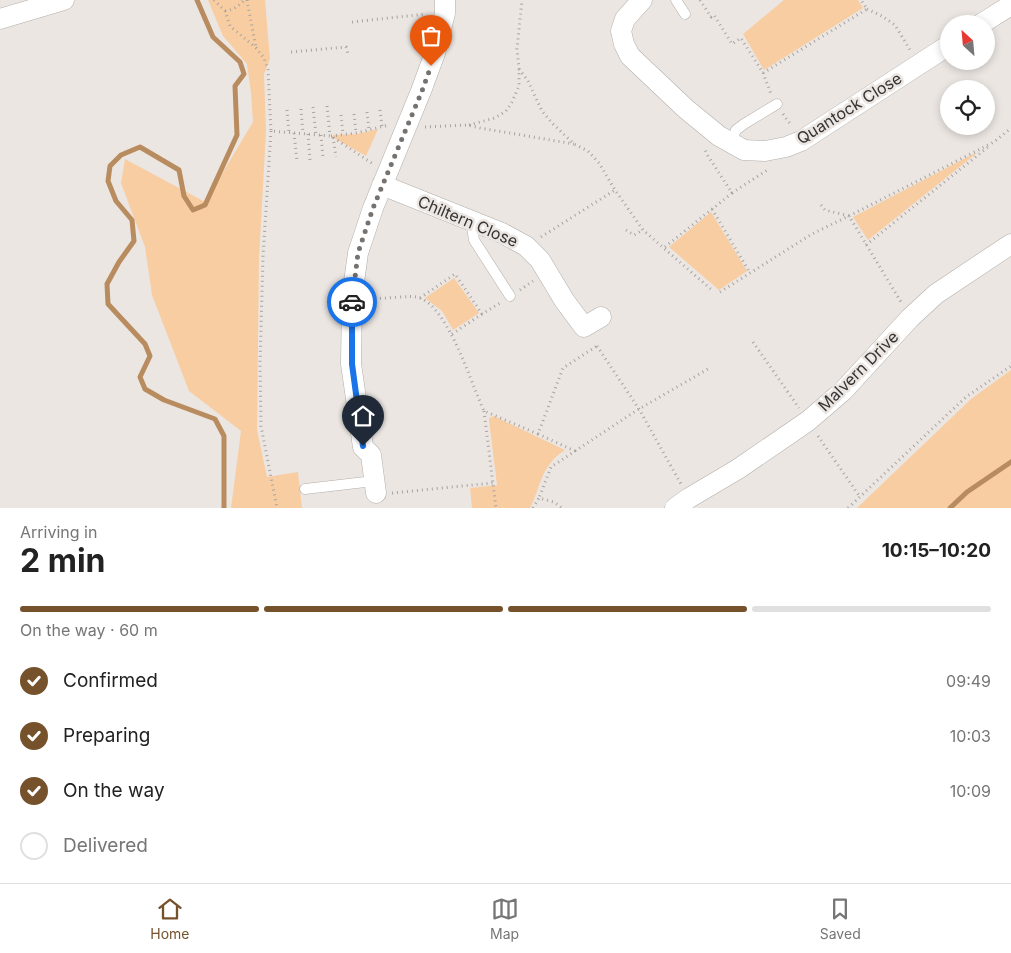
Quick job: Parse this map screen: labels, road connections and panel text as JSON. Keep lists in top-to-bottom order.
{
  "streets": {
    "street": ["Quantock Close", "Chiltern Close", "Malvern Drive"]
  },
  "north": "top left",
  "page": {
    "heading": ["2 min", "Arriving in", "10:15–10:20"],
    "bar": "On the way · 60 m",
    "list": [
      ["Confirmed", "09:49"],
      ["Preparing", "10:03"],
      ["On the way", "10:09"],
      "Delivered"
    ],
    "tabs": ["Home", "Map", "Saved"]
  }
}
